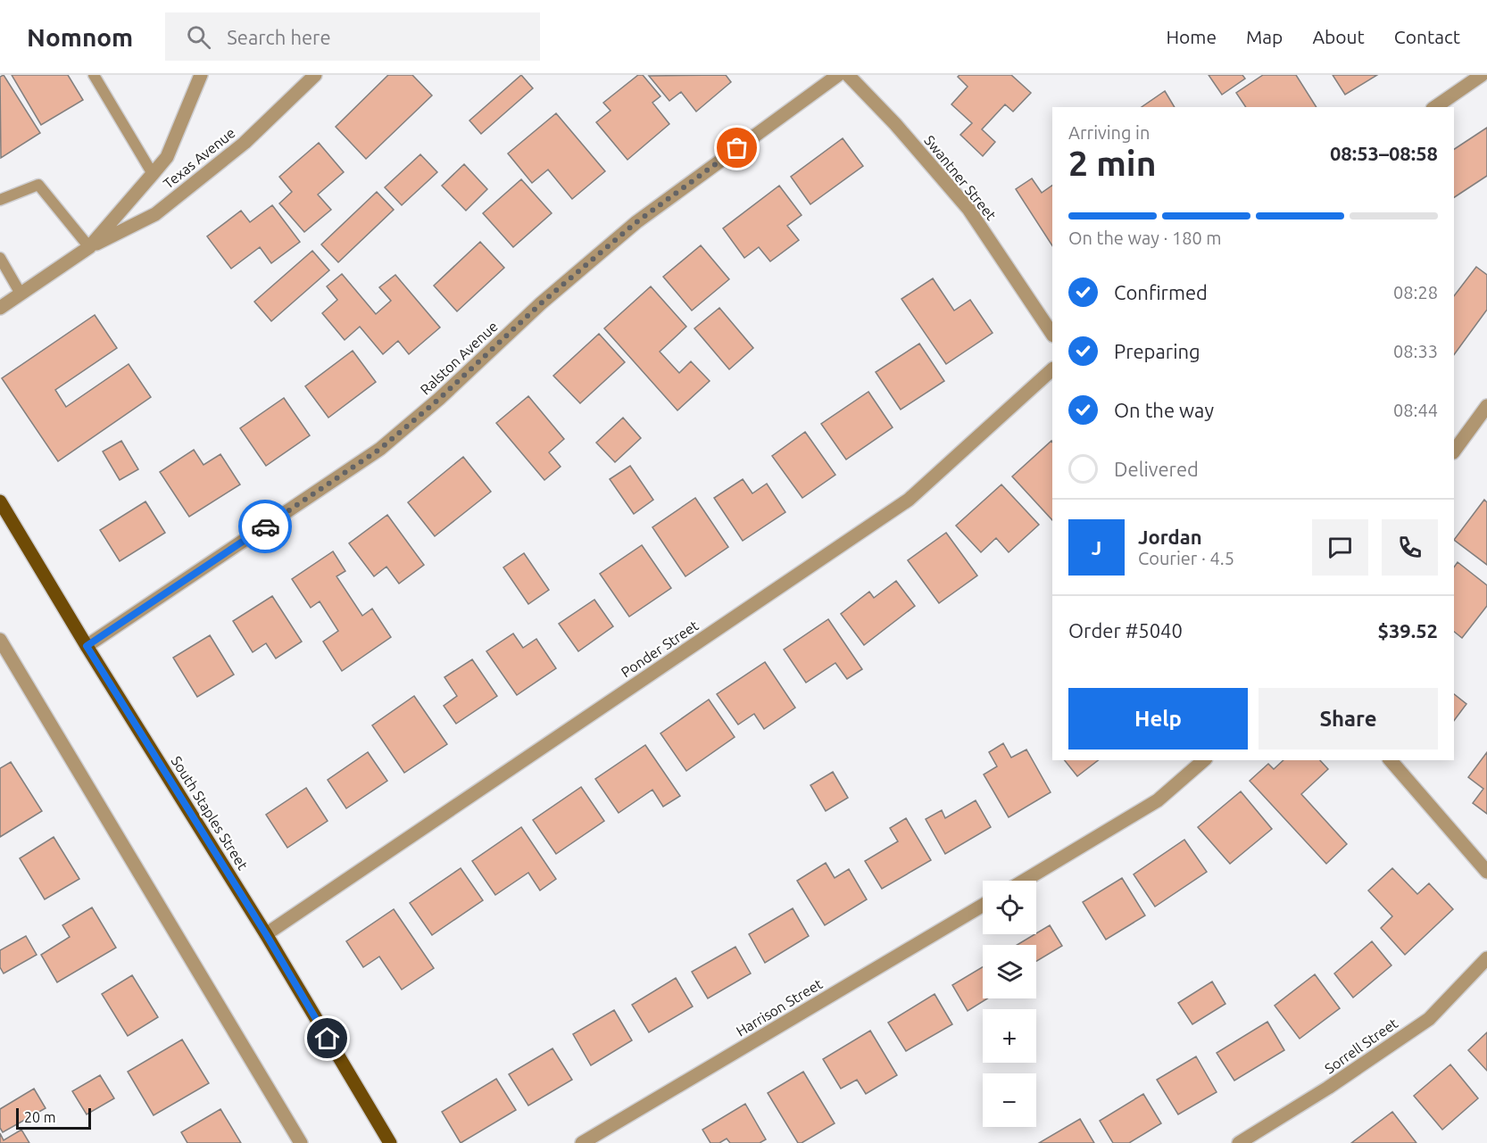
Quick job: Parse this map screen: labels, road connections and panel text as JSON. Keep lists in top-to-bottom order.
{
  "streets": {
    "main road": ["South Staples Street"],
    "street": [
      "Texas Avenue",
      "Swantner Street",
      "Ralston Avenue",
      "Ponder Street",
      "Harrison Street",
      "Sorrell Street"
    ]
  },
  "crossings": [
    ["Ralston Avenue", "South Staples Street"],
    ["Ponder Street", "South Staples Street"]
  ],
  "scale_bar": "20 m",
  "page": {
    "header": "Nomnom",
    "search": "Search here",
    "nav": [
      "Home",
      "Map",
      "About",
      "Contact"
    ],
    "heading": ["2 min", "Arriving in", "08:53–08:58"],
    "panel": [
      "Jordan",
      "Courier · 4.5",
      "Order #5040",
      "$39.52"
    ],
    "bar": "On the way · 180 m",
    "list": [
      ["Confirmed", "08:28"],
      ["Preparing", "08:33"],
      ["On the way", "08:44"],
      "Delivered"
    ],
    "round": "J",
    "buttons": ["Help", "Share"],
    "map_buttons": ["+", "−"],
    "scale": "20 m"
  }
}
